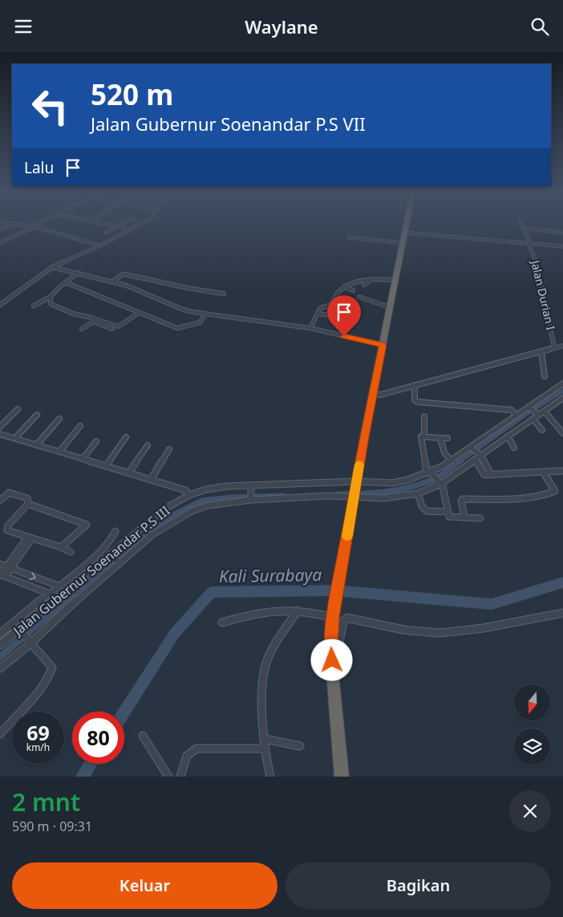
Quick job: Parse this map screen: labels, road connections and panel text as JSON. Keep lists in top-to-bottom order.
{
  "streets": {
    "street": ["Jalan Durian I", "Jalan Gubernur Soenandar P.S III"]
  },
  "water": ["Kali Surabaya"],
  "north": "bottom",
  "page": {
    "header": "Waylane",
    "turn": ["520 m", "Jalan Gubernur Soenandar P.S VII"],
    "then": "Lalu",
    "speed": "69 km/h",
    "limit": "80",
    "heading": ["2 mnt", "590 m · 09:31"],
    "buttons": ["Keluar", "Bagikan"]
  }
}
